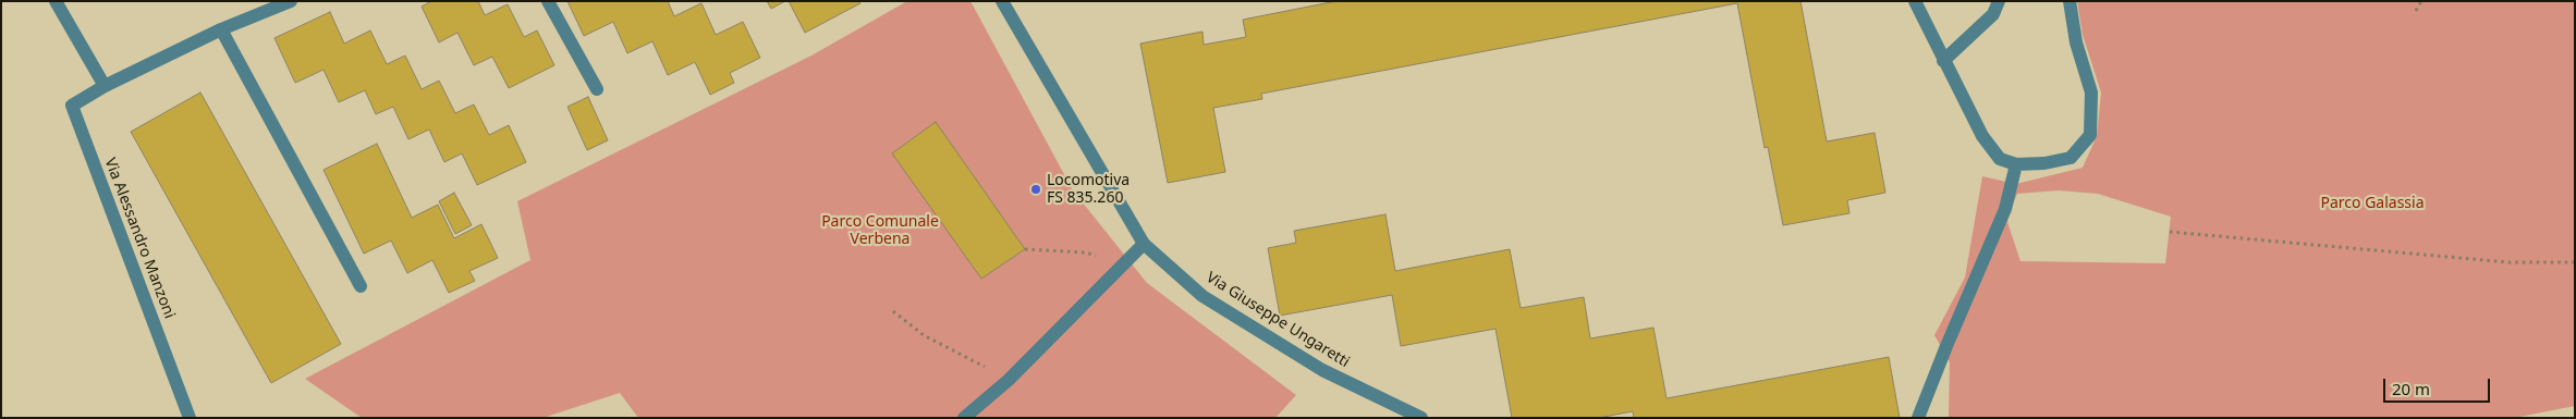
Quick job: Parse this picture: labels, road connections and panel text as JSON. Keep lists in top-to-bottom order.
{
  "streets": {
    "street": ["Via Alessandro Manzoni", "Via Giuseppe Ungaretti"]
  },
  "parks": ["Parco Galassia", "Parco Comunale Verbena"],
  "places": ["Locomotiva FS 835.260"],
  "scale_bar": "20 m"
}
